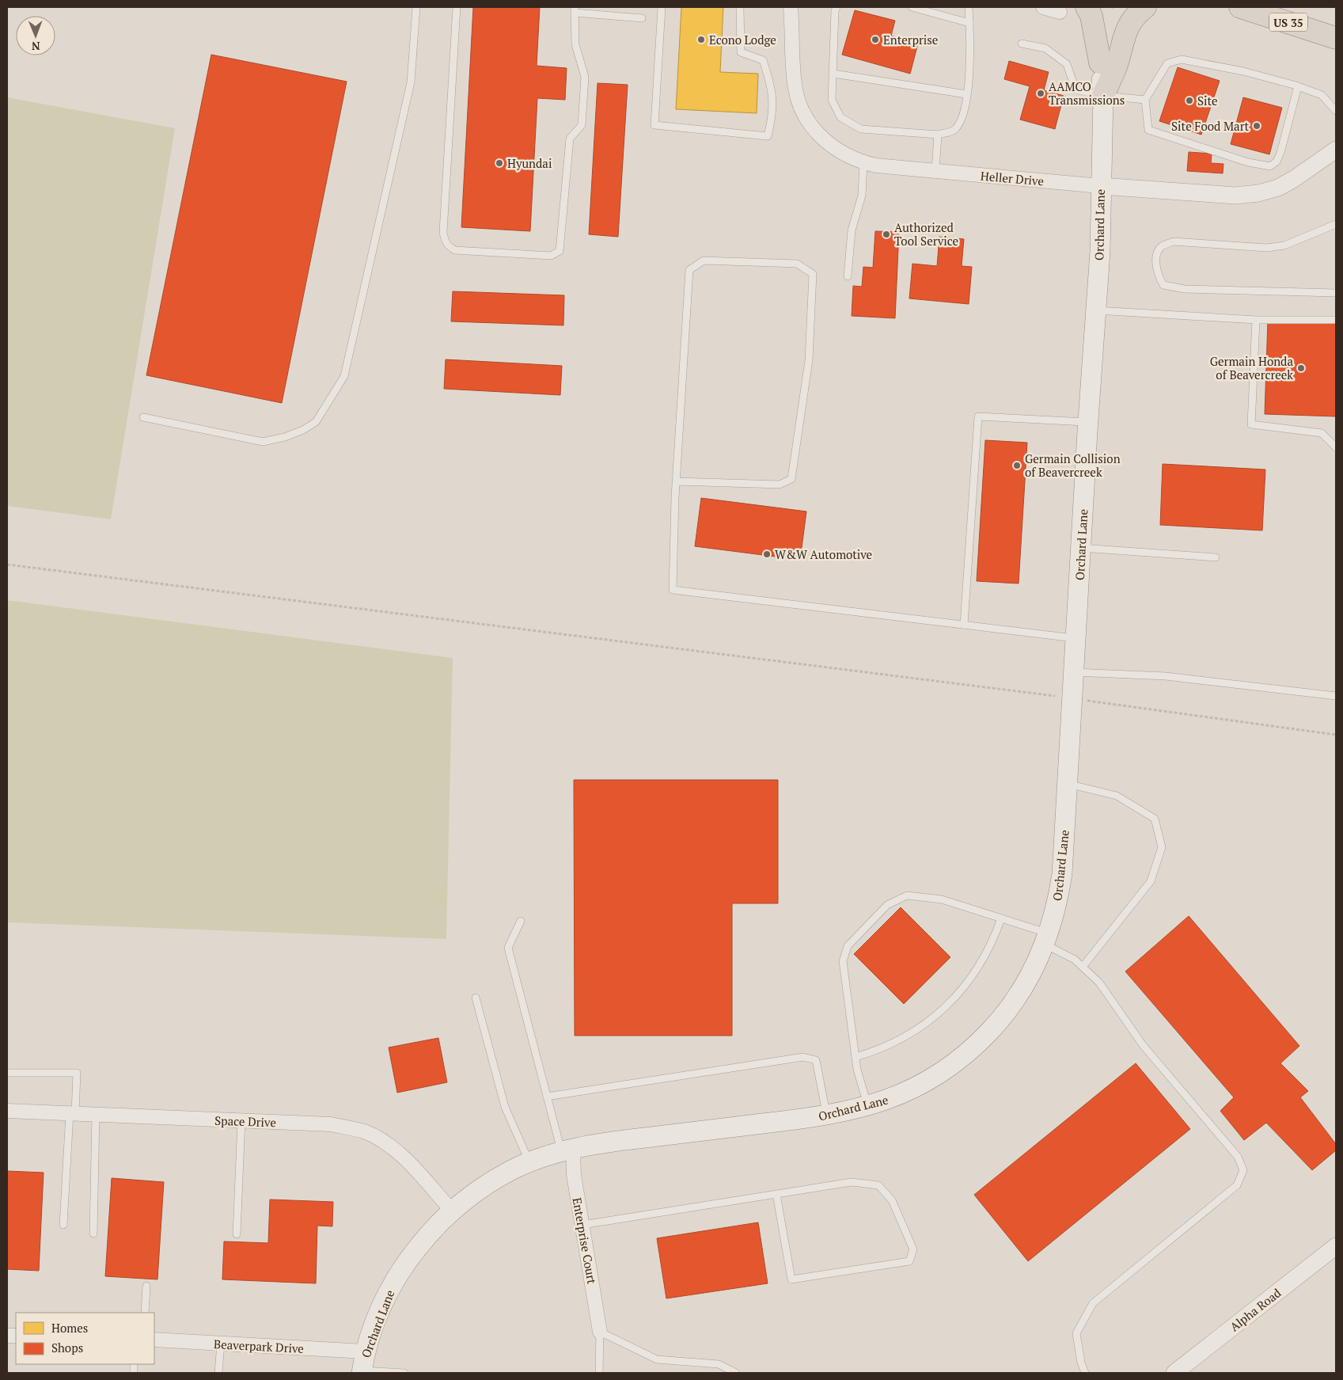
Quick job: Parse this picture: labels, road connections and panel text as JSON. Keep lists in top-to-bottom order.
{
  "streets": {
    "highway": ["US 35"],
    "main road": ["Orchard Lane"],
    "street": [
      "Heller Drive",
      "Space Drive",
      "Enterprise Court",
      "Alpha Road",
      "Beaverpark Drive"
    ]
  },
  "crossings": [
    ["Heller Drive", "Orchard Lane"],
    ["Orchard Lane", "Space Drive"],
    ["Orchard Lane", "Enterprise Court"],
    ["Orchard Lane", "Beaverpark Drive"]
  ],
  "places": [
    "Econo Lodge",
    "Enterprise",
    "AAMCO Transmissions",
    "Site",
    "Site Food Mart",
    "Hyundai",
    "Authorized Tool Service",
    "Germain Honda of Beavercreek",
    "Germain Collision of Beavercreek",
    "W&W Automotive"
  ],
  "legend": ["Homes", "Shops"],
  "north": "bottom"
}
